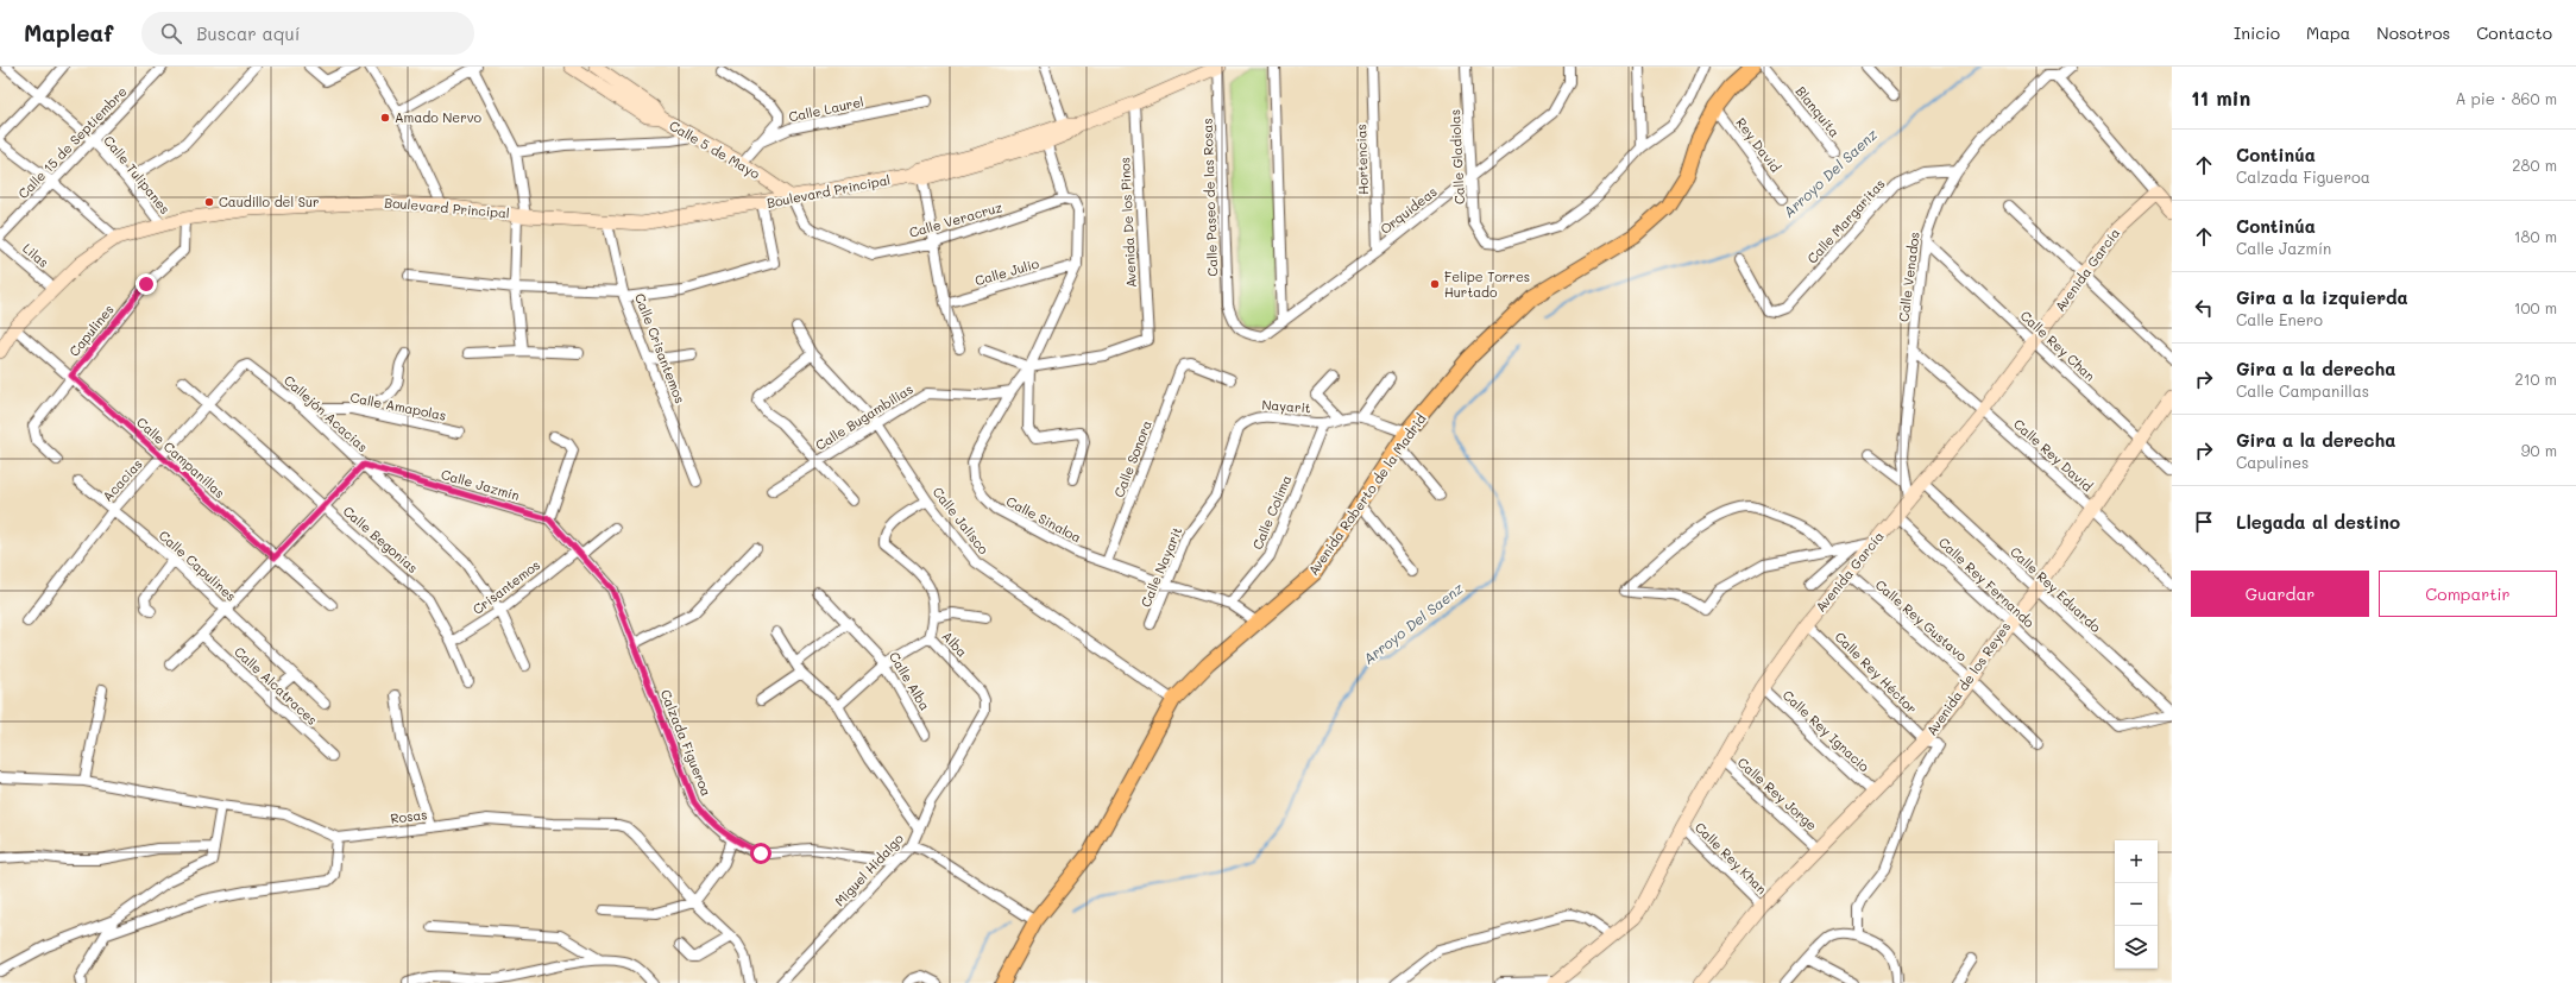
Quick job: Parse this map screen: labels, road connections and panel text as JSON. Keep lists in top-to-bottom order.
{
  "streets": {
    "main road": [
      "Calle 5 de Mayo",
      "Boulevard Principal",
      "Avenida García",
      "Avenida Roberto de la Madrid",
      "Avenida de los Reyes"
    ],
    "street": [
      "Calle Laurel",
      "Blanquita",
      "Calle 15 de Septiembre",
      "Rey David",
      "Calle Gladiolas",
      "Hortencias",
      "Calle Tulipanes",
      "Calle Paseo de las Rosas",
      "Orquideas",
      "Calle Veracruz",
      "Calle Margaritas",
      "Avenida De los Pinos",
      "Lilas",
      "Calle Julio",
      "Calle Venados",
      "Capulines",
      "Calle Rey Chan",
      "Calle Crisantemos",
      "Calle Amapolas",
      "Nayarit",
      "Callejón Acacias",
      "Calle Bugambilias",
      "Calle Rey David",
      "Calle Campanillas",
      "Calle Sonora",
      "Acacias",
      "Calle Jazmín",
      "Calle Colima",
      "Calle Sinaloa",
      "Calle Jalisco",
      "Calle Begonias",
      "Calle Capulines",
      "Calle Nayarit",
      "Calle Rey Fernando",
      "Crisantemos",
      "Calle Rey Eduardo",
      "Calle Rey Gustavo",
      "Alba",
      "Calle Rey Héctor",
      "Calle Alba",
      "Calle Alcatraces",
      "Calle Rey Ignacio",
      "Calzada Figueroa",
      "Calle Rey Jorge",
      "Rosas",
      "Calle Rey Khan",
      "Miguel Hidalgo"
    ]
  },
  "crossings": [
    ["Calle Laurel", "Calle 5 de Mayo"],
    ["Calle 15 de Septiembre", "Calle Tulipanes"],
    ["Rey David", "Avenida Roberto de la Madrid"],
    ["Calle 5 de Mayo", "Boulevard Principal"],
    ["Calle 5 de Mayo", "Calle Veracruz"],
    ["Calle Gladiolas", "Orquideas"],
    ["Hortencias", "Orquideas"],
    ["Calle Tulipanes", "Boulevard Principal"],
    ["Boulevard Principal", "Calle Paseo de las Rosas"],
    ["Boulevard Principal", "Calle Veracruz"],
    ["Boulevard Principal", "Avenida De los Pinos"],
    ["Boulevard Principal", "Lilas"],
    ["Boulevard Principal", "Capulines"],
    ["Boulevard Principal", "Calle Crisantemos"],
    ["Boulevard Principal", "Calle Campanillas"],
    ["Calle Paseo de las Rosas", "Orquideas"],
    ["Calle Margaritas", "Calle Venados"],
    ["Avenida De los Pinos", "Calle Sinaloa"],
    ["Avenida García", "Calle Venados"],
    ["Avenida García", "Calle Rey Chan"],
    ["Avenida García", "Calle Rey David"],
    ["Avenida García", "Calle Rey Fernando"],
    ["Avenida García", "Calle Rey Eduardo"],
    ["Avenida García", "Calle Rey Gustavo"],
    ["Avenida García", "Calle Rey Héctor"],
    ["Avenida García", "Calle Rey Ignacio"],
    ["Avenida García", "Calle Rey Jorge"],
    ["Avenida García", "Calle Rey Khan"],
    ["Calle Julio", "Calle Sinaloa"],
    ["Calle Venados", "Calle Rey Chan"],
    ["Calle Venados", "Calle Rey David"],
    ["Capulines", "Calle Campanillas"],
    ["Calle Rey Chan", "Avenida de los Reyes"],
    ["Calle Amapolas", "Callejón Acacias"],
    ["Nayarit", "Avenida Roberto de la Madrid"],
    ["Nayarit", "Calle Colima"],
    ["Nayarit", "Calle Nayarit"],
    ["Callejón Acacias", "Acacias"],
    ["Callejón Acacias", "Calle Jazmín"],
    ["Callejón Acacias", "Crisantemos"],
    ["Calle Bugambilias", "Calle Sinaloa"],
    ["Calle Bugambilias", "Calle Jalisco"],
    ["Calle Rey David", "Avenida de los Reyes"],
    ["Calle Campanillas", "Acacias"],
    ["Calle Sonora", "Calle Sinaloa"],
    ["Acacias", "Calle Begonias"],
    ["Acacias", "Calle Capulines"],
    ["Avenida Roberto de la Madrid", "Calle Sinaloa"],
    ["Avenida Roberto de la Madrid", "Calle Jalisco"],
    ["Calle Colima", "Calle Sinaloa"],
    ["Calle Sinaloa", "Calle Nayarit"],
    ["Calle Begonias", "Crisantemos"],
    ["Calle Rey Fernando", "Calle Rey Eduardo"],
    ["Calle Rey Fernando", "Avenida de los Reyes"],
    ["Crisantemos", "Calzada Figueroa"],
    ["Calle Rey Eduardo", "Avenida de los Reyes"],
    ["Calle Rey Gustavo", "Avenida de los Reyes"],
    ["Alba", "Calle Alba"],
    ["Alba", "Miguel Hidalgo"],
    ["Calle Rey Héctor", "Avenida de los Reyes"],
    ["Avenida de los Reyes", "Calle Rey Ignacio"],
    ["Avenida de los Reyes", "Calle Rey Jorge"],
    ["Avenida de los Reyes", "Calle Rey Khan"],
    ["Calzada Figueroa", "Miguel Hidalgo"]
  ],
  "water": ["Arroyo Del Saenz"],
  "places": ["Amado Nervo", "Caudillo del Sur", "Felipe Torres Hurtado"],
  "page": {
    "header": "Mapleaf",
    "search": "Buscar aquí",
    "nav": [
      "Inicio",
      "Mapa",
      "Nosotros",
      "Contacto"
    ],
    "heading": ["11 min", "A pie · 860 m"],
    "list": [
      ["Continúa", "Calzada Figueroa", "280 m"],
      ["Continúa", "Calle Jazmín", "180 m"],
      ["Gira a la izquierda", "Calle Enero", "100 m"],
      ["Gira a la derecha", "Calle Campanillas", "210 m"],
      ["Gira a la derecha", "Capulines", "90 m"],
      "Llegada al destino"
    ],
    "buttons": ["Guardar", "Compartir"],
    "map_buttons": ["+", "−"]
  }
}
